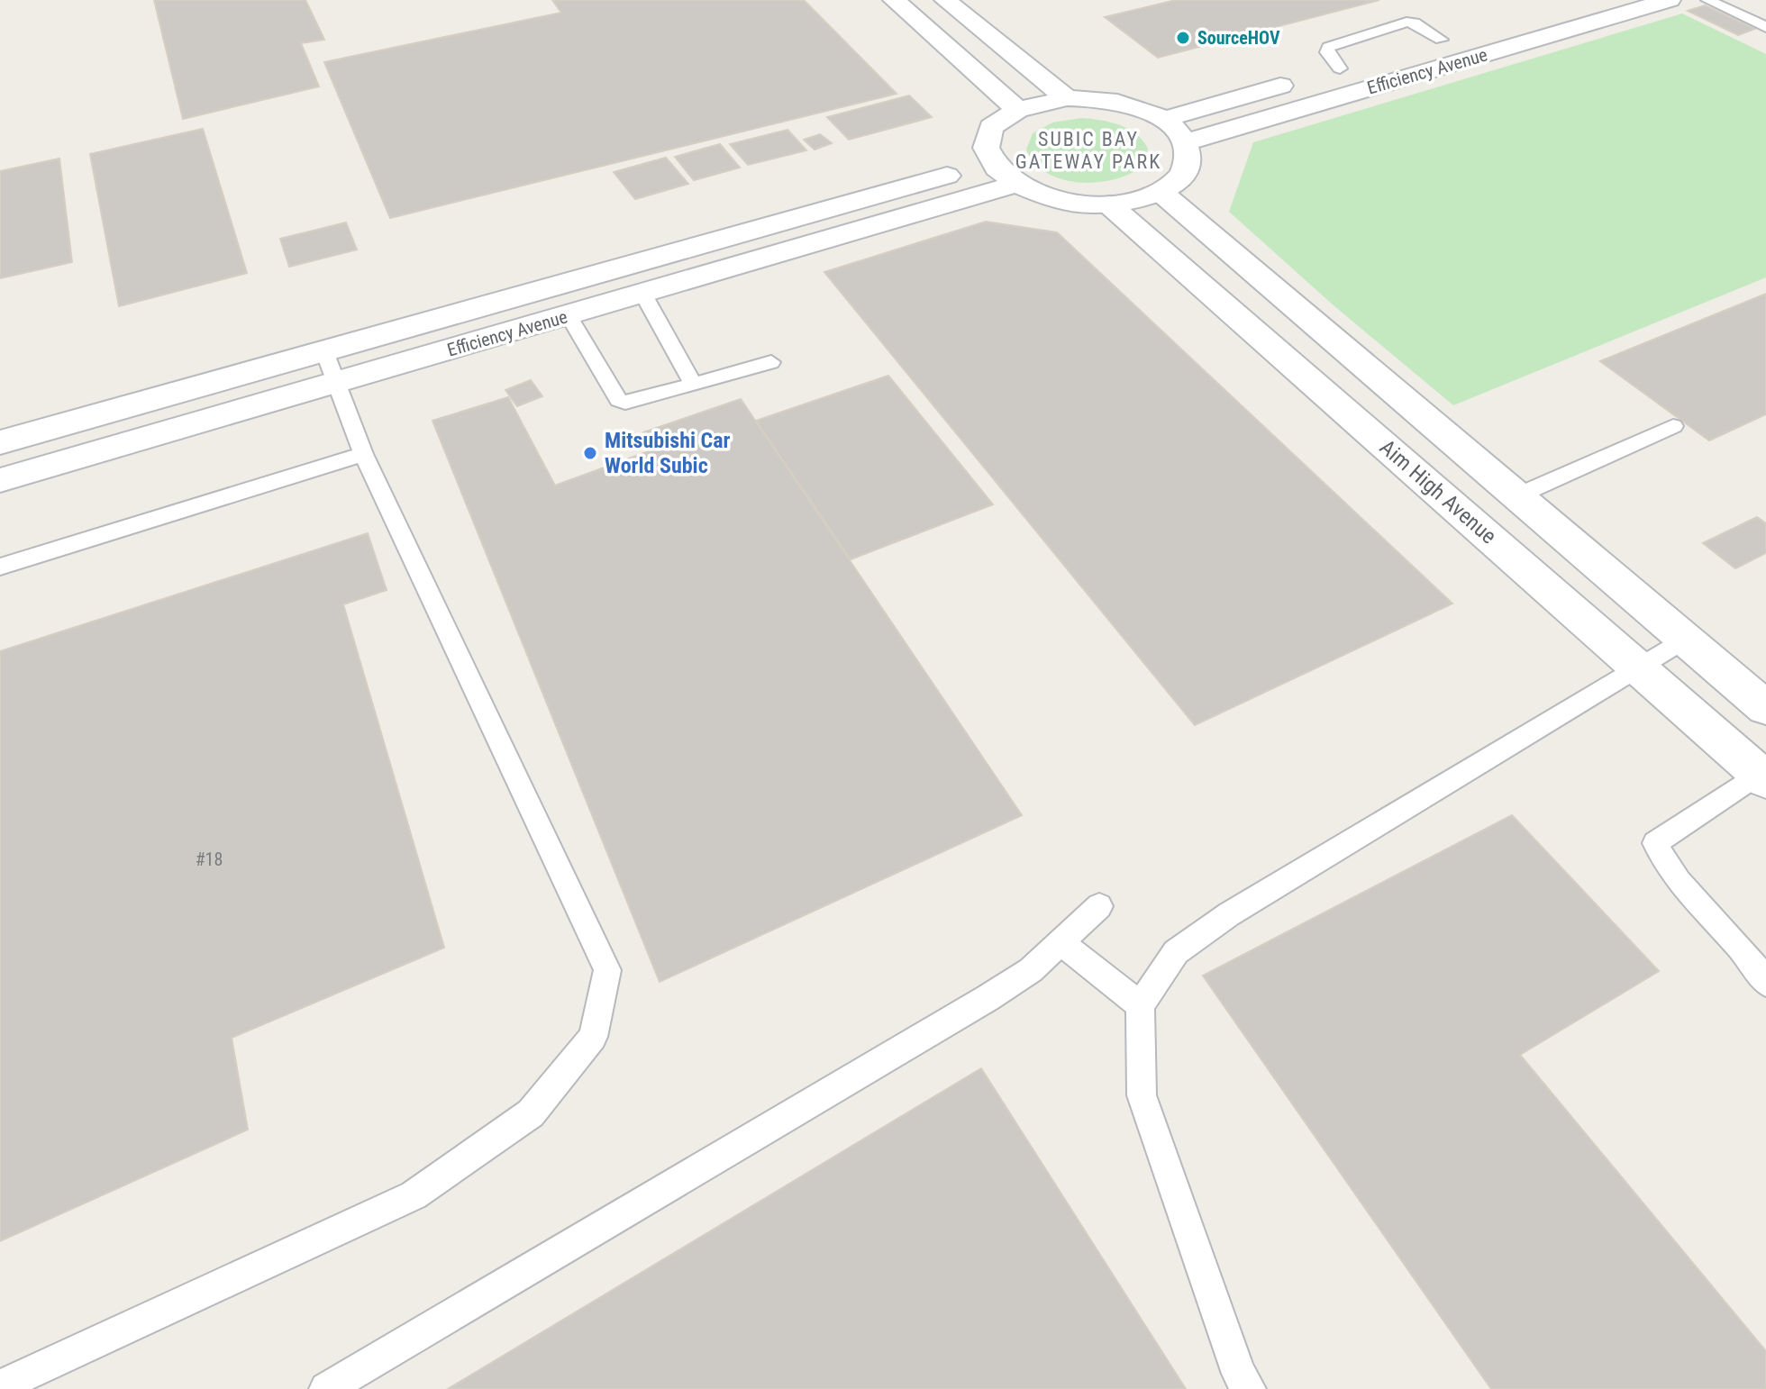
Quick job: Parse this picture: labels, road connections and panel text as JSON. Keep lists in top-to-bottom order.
{
  "streets": {
    "street": ["Efficiency Avenue", "Aim High Avenue"]
  },
  "districts": ["SUBIC BAY GATEWAY PARK"],
  "places": ["SourceHOV", "Mitsubishi Car World Subic"],
  "house_numbers": ["#18"]
}
